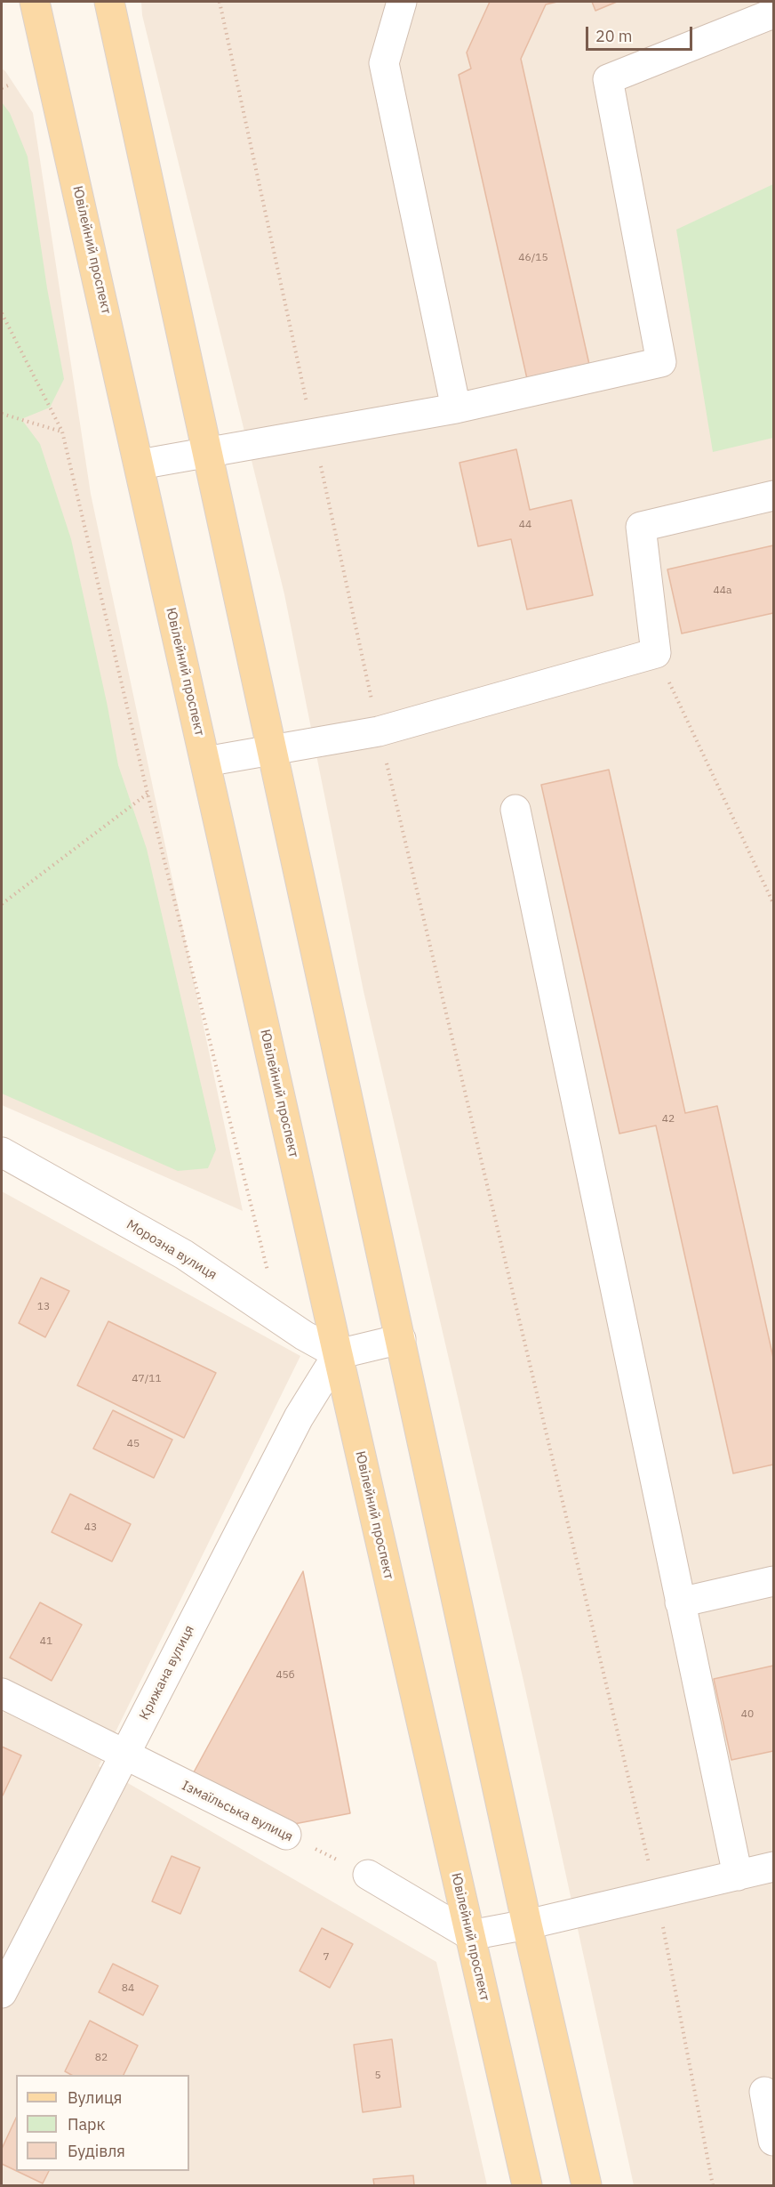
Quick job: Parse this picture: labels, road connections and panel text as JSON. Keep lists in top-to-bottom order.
{
  "streets": {
    "main road": ["Ювілейний проспект"],
    "street": ["Морозна вулиця", "Крижана вулиця", "Ізмаїльська вулиця"]
  },
  "crossings": [
    ["Ювілейний проспект", "Морозна вулиця"],
    ["Ювілейний проспект", "Крижана вулиця"],
    ["Морозна вулиця", "Крижана вулиця"],
    ["Крижана вулиця", "Ізмаїльська вулиця"]
  ],
  "house_numbers": [
    "46/15",
    "44",
    "44а",
    "42",
    "13",
    "47/11",
    "45",
    "43",
    "41",
    "45б",
    "40",
    "7",
    "84",
    "82",
    "5"
  ],
  "legend": ["Вулиця", "Парк", "Будівля"],
  "scale_bar": "20 m"
}
